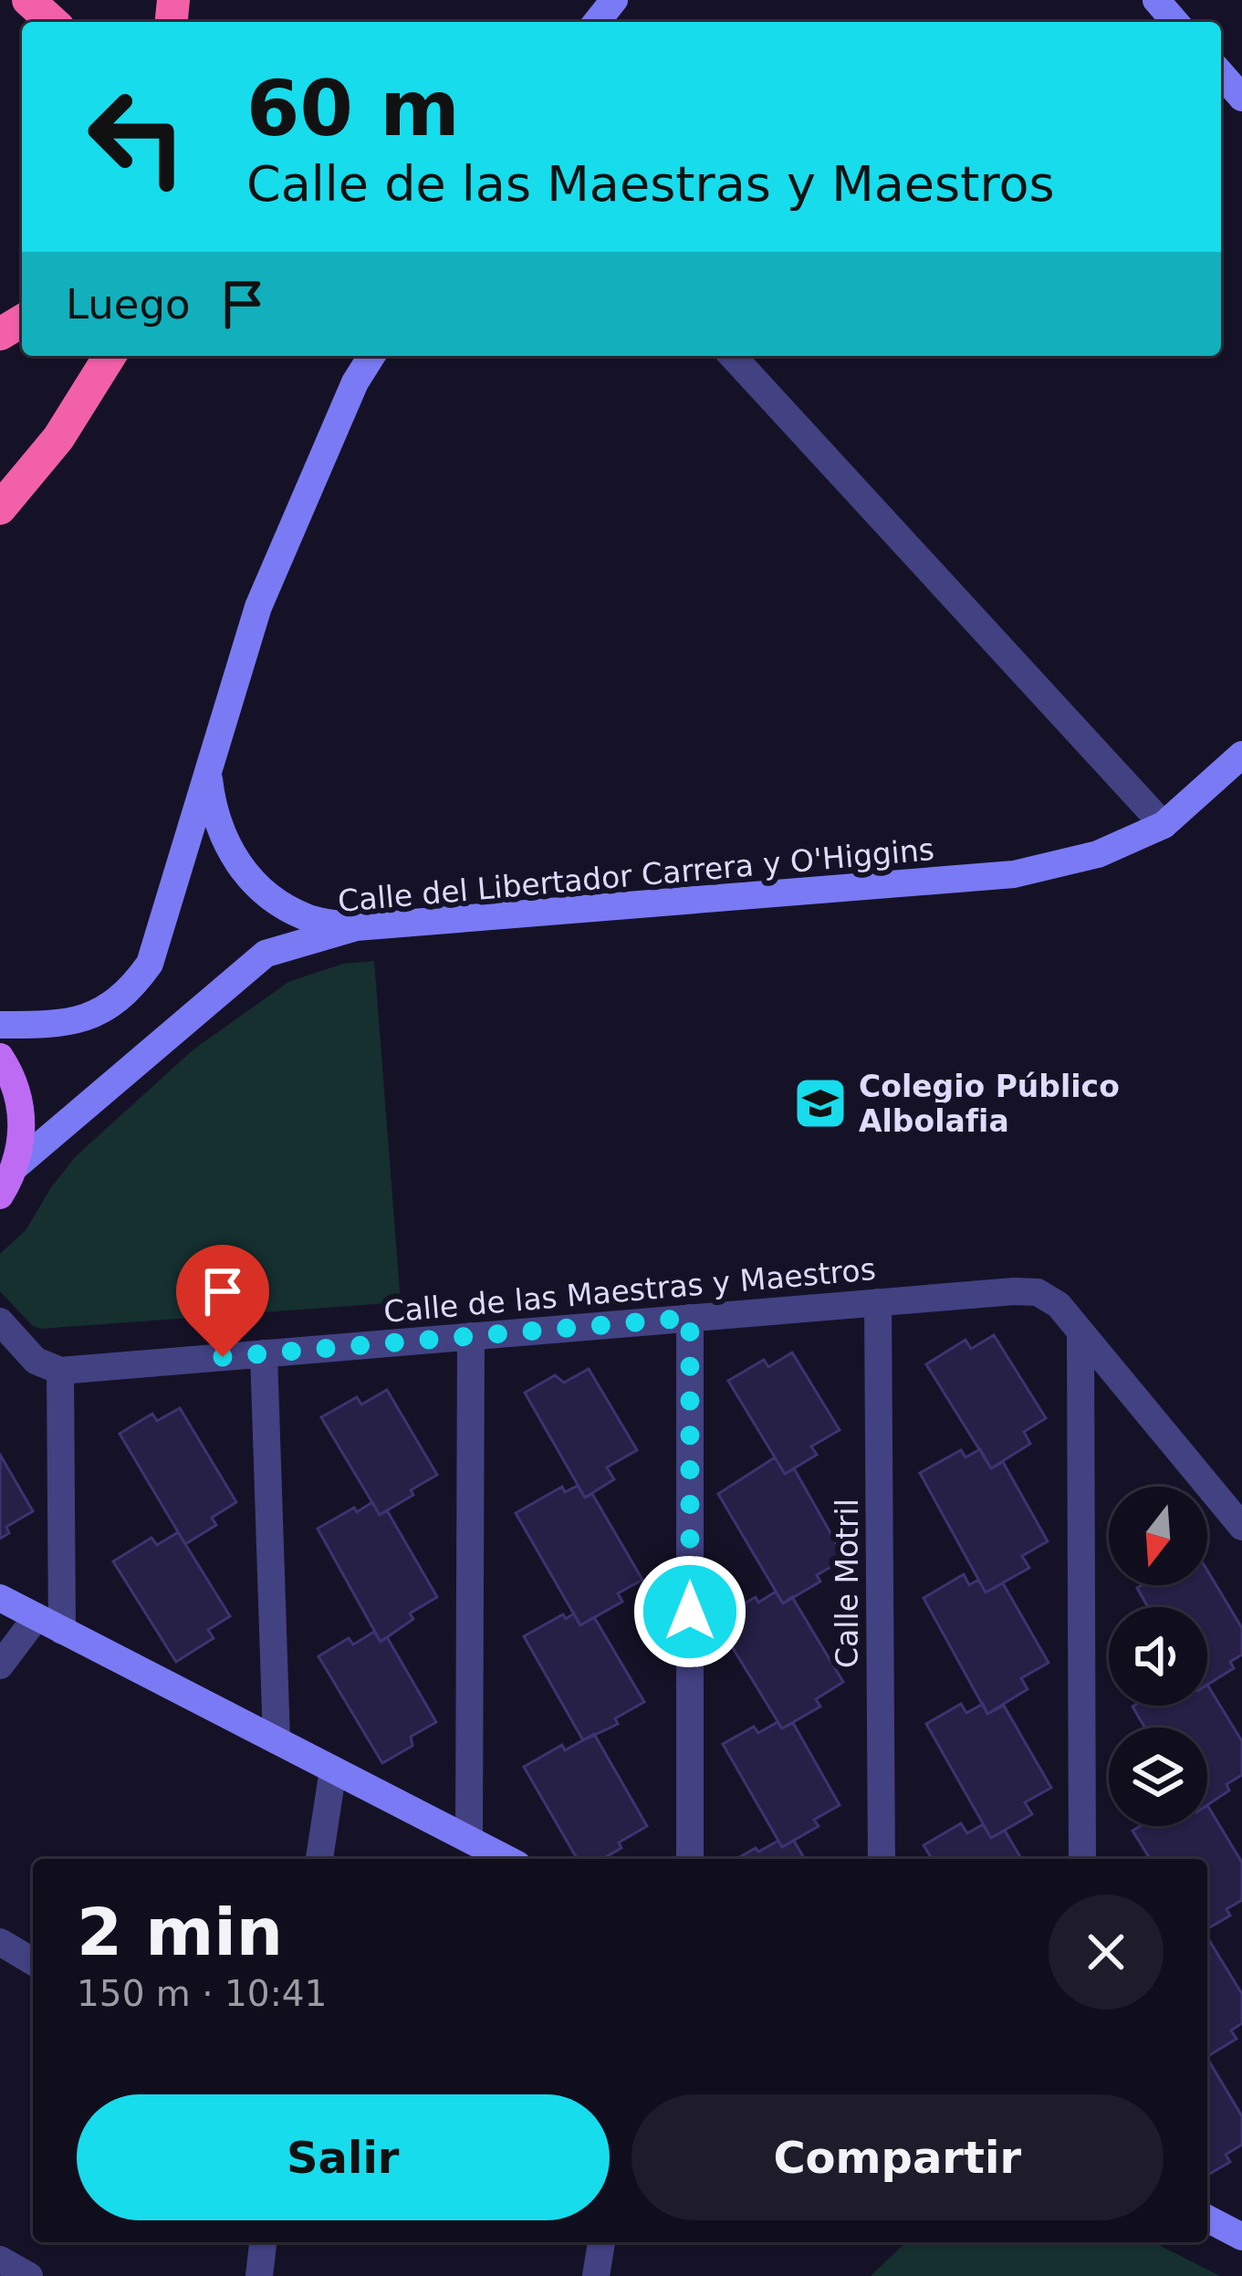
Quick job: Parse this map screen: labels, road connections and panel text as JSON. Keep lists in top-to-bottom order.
{
  "streets": {
    "street": ["Calle del Libertador Carrera y O'Higgins", "Calle de las Maestras y Maestros", "Calle Motril"]
  },
  "crossings": [
    ["Calle de las Maestras y Maestros", "Calle Motril"]
  ],
  "places": {
    "school or university": ["Colegio Público Albolafia"]
  },
  "north": "bottom",
  "page": {
    "turn": ["60 m", "Calle de las Maestras y Maestros"],
    "then": "Luego",
    "heading": ["2 min", "150 m · 10:41"],
    "buttons": ["Salir", "Compartir"]
  }
}
